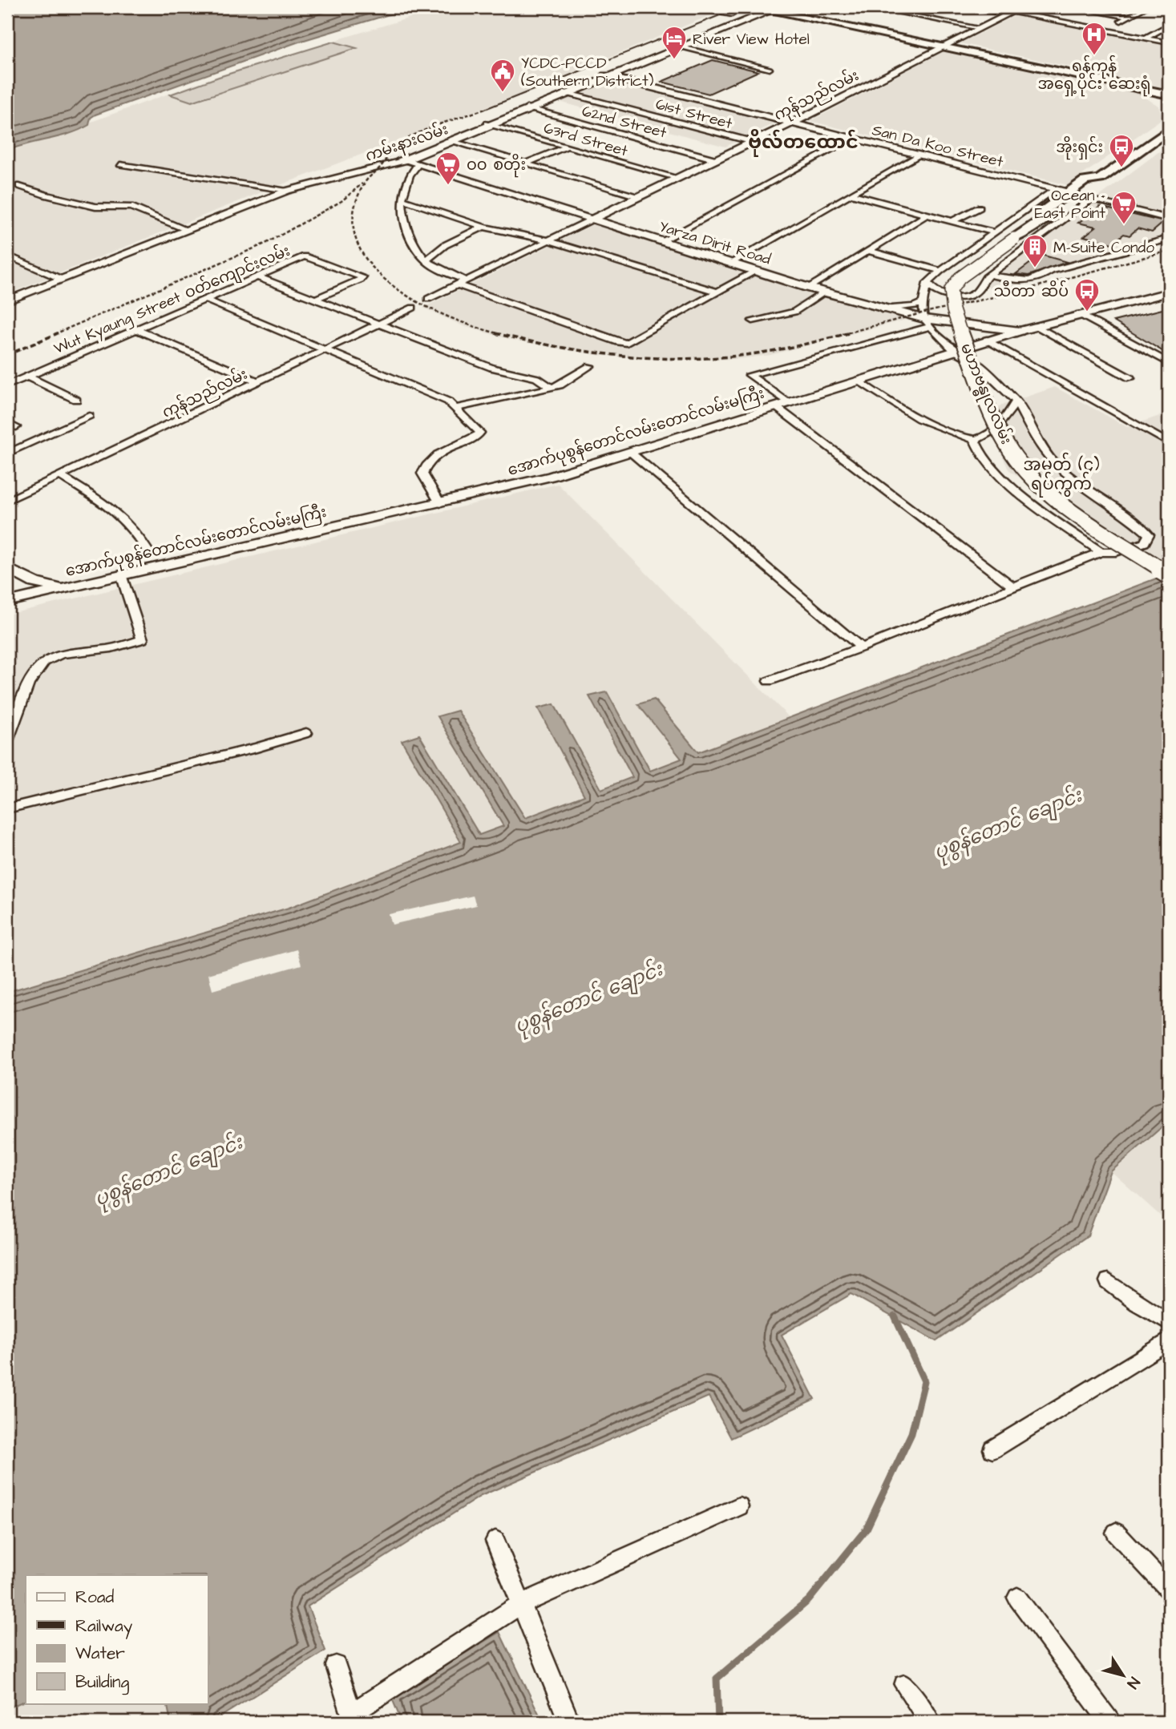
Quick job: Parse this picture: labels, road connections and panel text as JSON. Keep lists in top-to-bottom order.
{
  "streets": {
    "main road": [
      "ကုန်သည်လမ်း",
      "ကမ်းနားလမ်း",
      "San Da Koo Street",
      "Yarza Dirit Road",
      "မဟာဗန္ဓုလလမ်း",
      "အောက်ပုစွန်တောင်လမ်းတောင်လမ်းမကြီး"
    ],
    "street": [
      "61st Street",
      "62nd Street",
      "63rd Street",
      "Wut Kyaung Street ဝတ်ကျောင်းလမ်း"
    ]
  },
  "crossings": [
    ["ကုန်သည်လမ်း", "61st Street"],
    ["ကုန်သည်လမ်း", "62nd Street"],
    ["ကုန်သည်လမ်း", "63rd Street"],
    ["ကုန်သည်လမ်း", "San Da Koo Street"],
    ["ကုန်သည်လမ်း", "Yarza Dirit Road"],
    ["61st Street", "ကမ်းနားလမ်း"],
    ["62nd Street", "ကမ်းနားလမ်း"],
    ["63rd Street", "ကမ်းနားလမ်း"],
    ["ကမ်းနားလမ်း", "San Da Koo Street"],
    ["ကမ်းနားလမ်း", "Yarza Dirit Road"],
    ["San Da Koo Street", "မဟာဗန္ဓုလလမ်း"],
    ["Yarza Dirit Road", "အောက်ပုစွန်တောင်လမ်းတောင်လမ်းမကြီး"]
  ],
  "districts": ["ဗိုလ်တထောင်", "အမှတ် (၄) ရပ်ကွက်"],
  "water": ["ပုစွန်တောင် ချောင်း"],
  "places": {
    "hospital": ["ရန်ကုန် အရှေ့ပိုင်း ဆေးရုံ"],
    "hotel": ["River View Hotel"],
    "public building": ["YCDC-PCCD (Southern District)"],
    "bus stop": ["အိုးရှင်း", "သီတာ ဆိပ်"],
    "supermarket": ["ဝဝ စတိုး", "Ocean - East Point"],
    "building": ["M-Suite Condo"]
  },
  "legend": [
    "Road",
    "Railway",
    "Water",
    "Building"
  ],
  "north": "bottom right"
}
